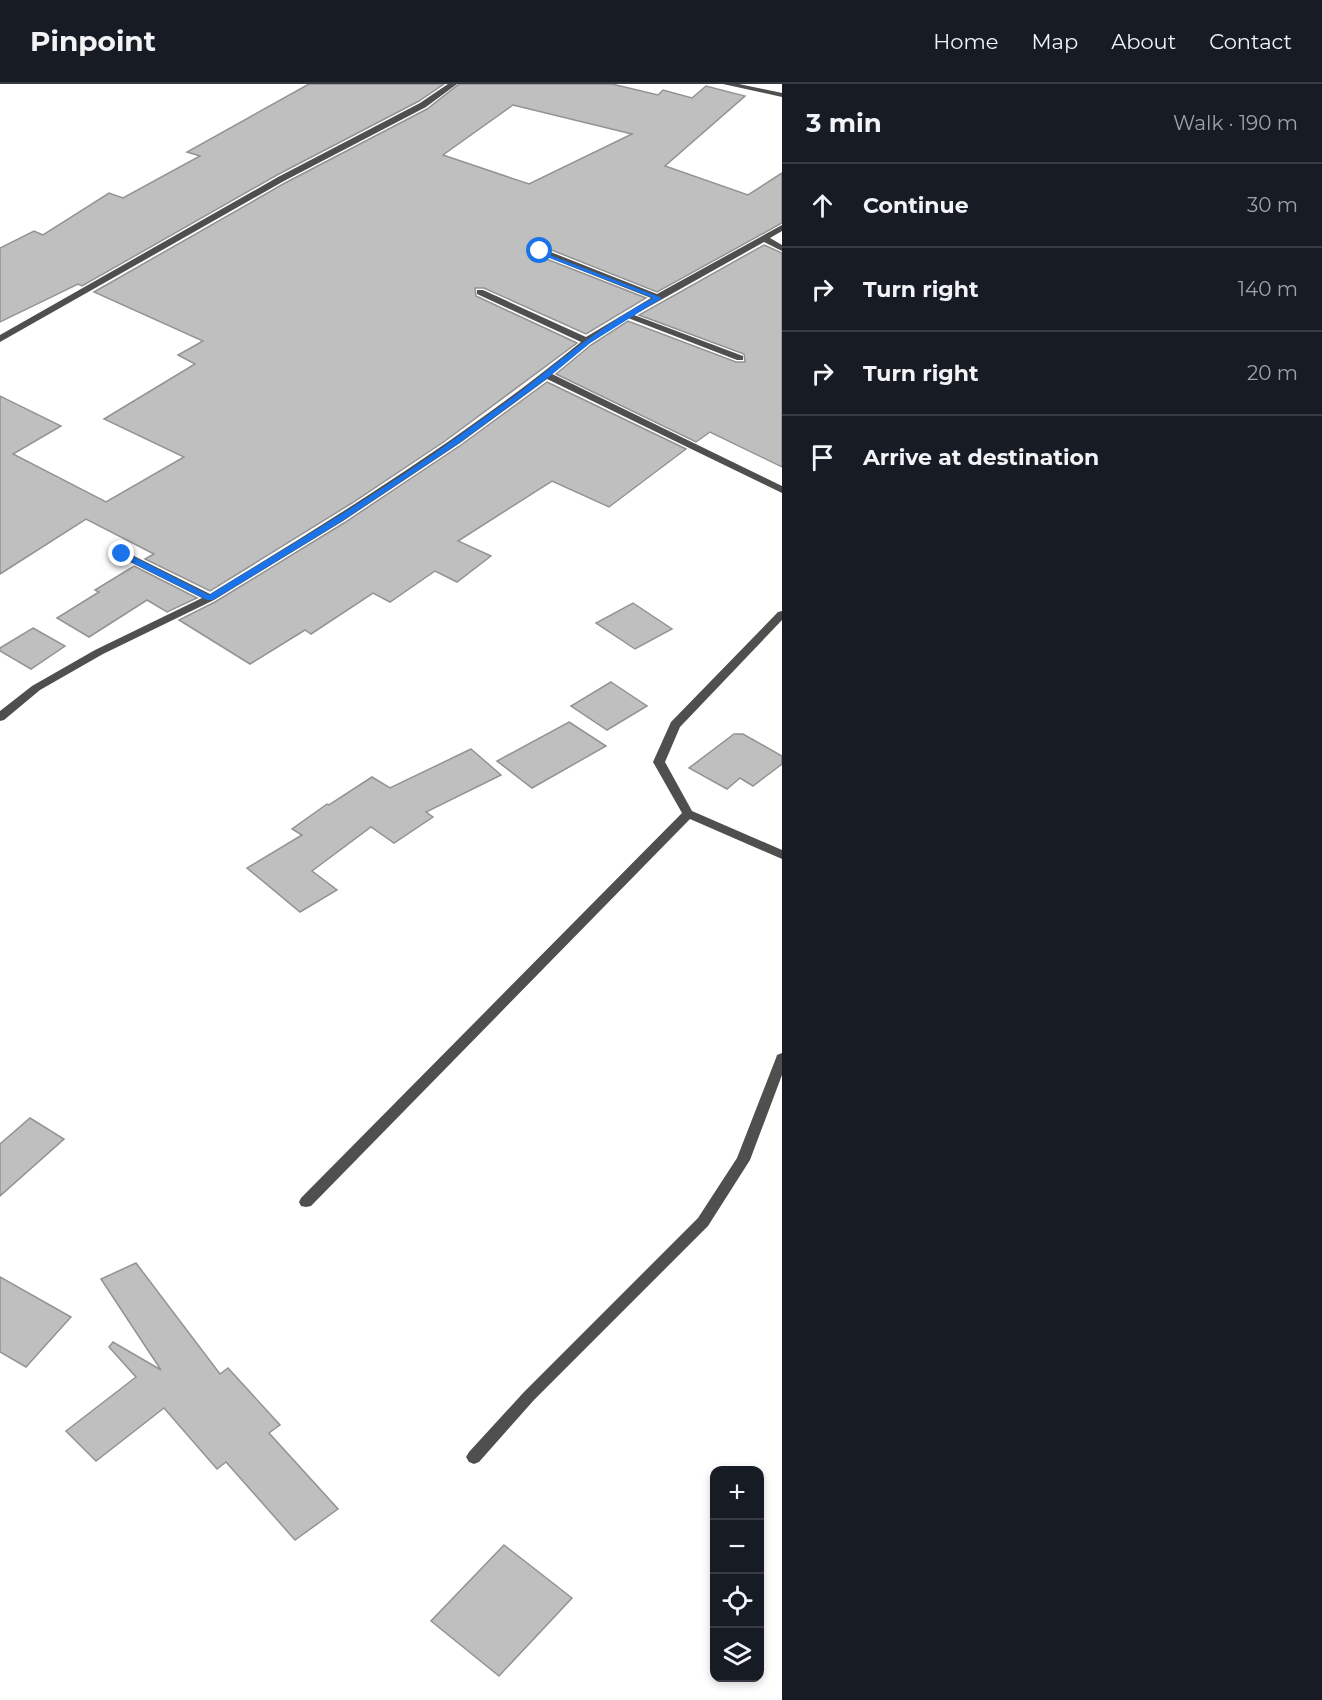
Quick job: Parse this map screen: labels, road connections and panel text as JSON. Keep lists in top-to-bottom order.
{
  "page": {
    "header": "Pinpoint",
    "nav": [
      "Home",
      "Map",
      "About",
      "Contact"
    ],
    "heading": ["3 min", "Walk · 190 m"],
    "list": [
      ["Continue", "30 m"],
      ["Turn right", "140 m"],
      ["Turn right", "20 m"],
      "Arrive at destination"
    ],
    "map_buttons": ["+", "−"]
  }
}
